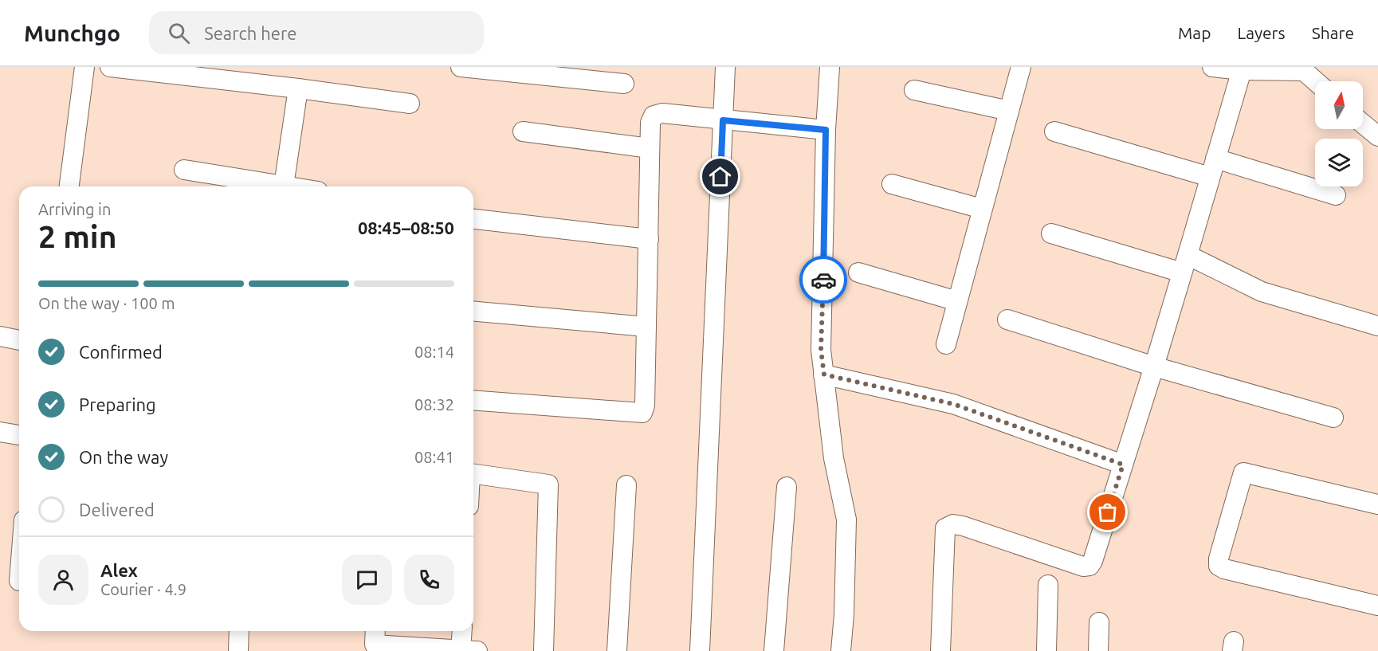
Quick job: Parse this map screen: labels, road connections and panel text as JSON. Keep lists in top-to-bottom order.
{
  "north": "top",
  "page": {
    "header": "Munchgo",
    "search": "Search here",
    "nav": ["Map", "Layers", "Share"],
    "heading": ["2 min", "Arriving in", "08:45–08:50"],
    "panel": ["Alex", "Courier · 4.9"],
    "bar": "On the way · 100 m",
    "list": [
      ["Confirmed", "08:14"],
      ["Preparing", "08:32"],
      ["On the way", "08:41"],
      "Delivered"
    ]
  }
}
